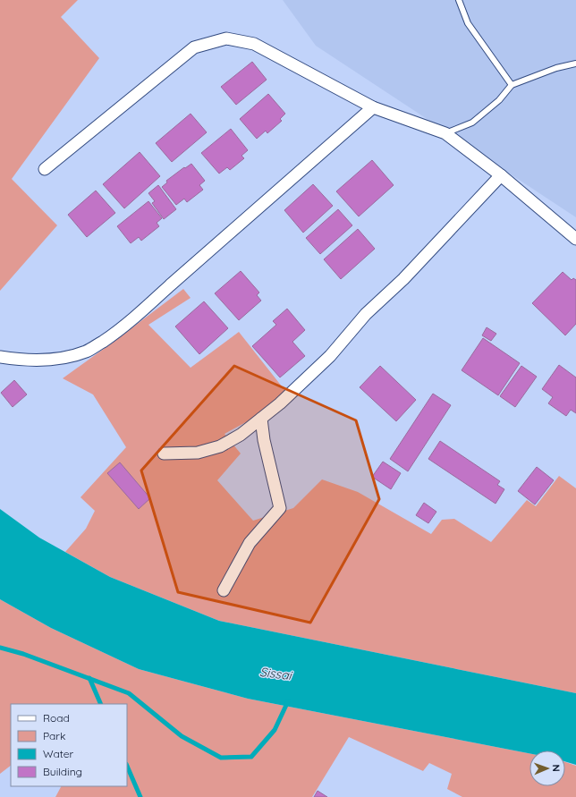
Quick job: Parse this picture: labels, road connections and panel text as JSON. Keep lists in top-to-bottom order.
{
  "water": ["Sissai"],
  "legend": [
    "Road",
    "Park",
    "Water",
    "Building"
  ],
  "north": "right"
}
